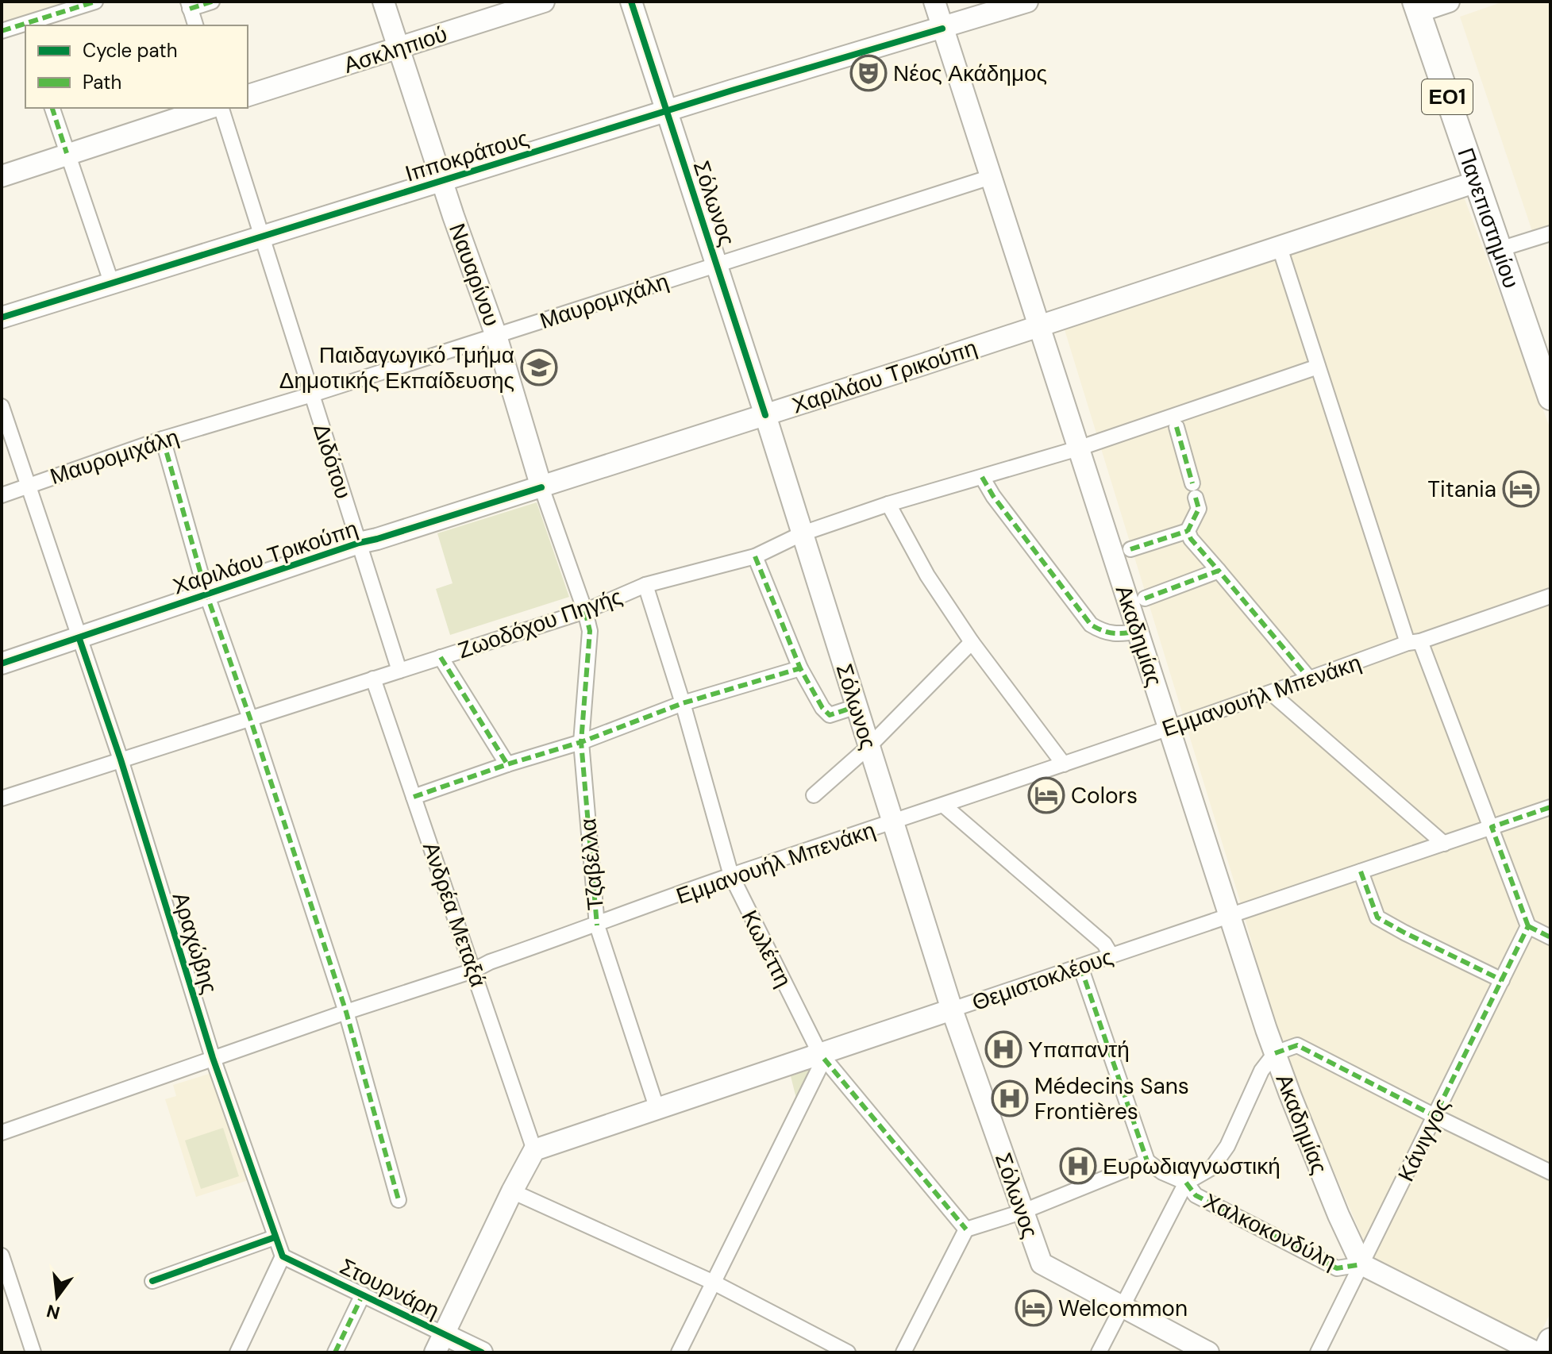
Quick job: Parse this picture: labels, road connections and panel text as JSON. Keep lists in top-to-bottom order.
{
  "streets": {
    "main road": ["ΕΟ1", "Πανεπιστημίου"],
    "street": [
      "Ασκληπιού",
      "Ιπποκράτους",
      "Σόλωνος",
      "Ναυαρίνου",
      "Μαυρομιχάλη",
      "Χαριλάου Τρικούπη",
      "Διδότου",
      "Ζωοδόχου Πηγής",
      "Ακαδημίας",
      "Εμμανουήλ Μπενάκη",
      "Τζαβέλλα",
      "Ανδρέα Μεταξά",
      "Αραχώβης",
      "Κωλέττη",
      "Θεμιστοκλέους",
      "Κάνιγγος",
      "Χαλκοκονδύλη",
      "Στουρνάρη"
    ]
  },
  "crossings": [
    ["Ασκληπιού", "Ναυαρίνου"],
    ["Ιπποκράτους", "Σόλωνος"],
    ["Ιπποκράτους", "Ναυαρίνου"],
    ["Ιπποκράτους", "Διδότου"],
    ["Ιπποκράτους", "Ακαδημίας"],
    ["Σόλωνος", "Μαυρομιχάλη"],
    ["Σόλωνος", "Χαριλάου Τρικούπη"],
    ["Σόλωνος", "Ζωοδόχου Πηγής"],
    ["Σόλωνος", "Εμμανουήλ Μπενάκη"],
    ["Σόλωνος", "Θεμιστοκλέους"],
    ["Πανεπιστημίου", "Χαριλάου Τρικούπη"],
    ["Ναυαρίνου", "Μαυρομιχάλη"],
    ["Ναυαρίνου", "Χαριλάου Τρικούπη"],
    ["Ναυαρίνου", "Ζωοδόχου Πηγής"],
    ["Ναυαρίνου", "Τζαβέλλα"],
    ["Μαυρομιχάλη", "Διδότου"],
    ["Μαυρομιχάλη", "Ακαδημίας"],
    ["Μαυρομιχάλη", "Αραχώβης"],
    ["Χαριλάου Τρικούπη", "Διδότου"],
    ["Χαριλάου Τρικούπη", "Ακαδημίας"],
    ["Χαριλάου Τρικούπη", "Αραχώβης"],
    ["Διδότου", "Ζωοδόχου Πηγής"],
    ["Ζωοδόχου Πηγής", "Ακαδημίας"],
    ["Ζωοδόχου Πηγής", "Τζαβέλλα"],
    ["Ζωοδόχου Πηγής", "Ανδρέα Μεταξά"],
    ["Ζωοδόχου Πηγής", "Αραχώβης"],
    ["Ζωοδόχου Πηγής", "Κωλέττη"],
    ["Ακαδημίας", "Εμμανουήλ Μπενάκη"],
    ["Ακαδημίας", "Θεμιστοκλέους"],
    ["Ακαδημίας", "Κάνιγγος"],
    ["Ακαδημίας", "Χαλκοκονδύλη"],
    ["Εμμανουήλ Μπενάκη", "Τζαβέλλα"],
    ["Εμμανουήλ Μπενάκη", "Ανδρέα Μεταξά"],
    ["Εμμανουήλ Μπενάκη", "Αραχώβης"],
    ["Εμμανουήλ Μπενάκη", "Κωλέττη"],
    ["Τζαβέλλα", "Θεμιστοκλέους"],
    ["Ανδρέα Μεταξά", "Θεμιστοκλέους"],
    ["Αραχώβης", "Στουρνάρη"],
    ["Κωλέττη", "Θεμιστοκλέους"],
    ["Κάνιγγος", "Χαλκοκονδύλη"]
  ],
  "places": {
    "theatre": ["Νέος Ακάδημος"],
    "school or university": ["Παιδαγωγικό Τμήμα Δημοτικής Εκπαίδευσης"],
    "hotel": ["Titania", "Colors", "Welcommon"],
    "hospital": ["Υπαπαντή", "Médecins Sans Frontières", "Ευρωδιαγνωστική"]
  },
  "legend": ["Cycle path", "Path"],
  "north": "bottom"
}
